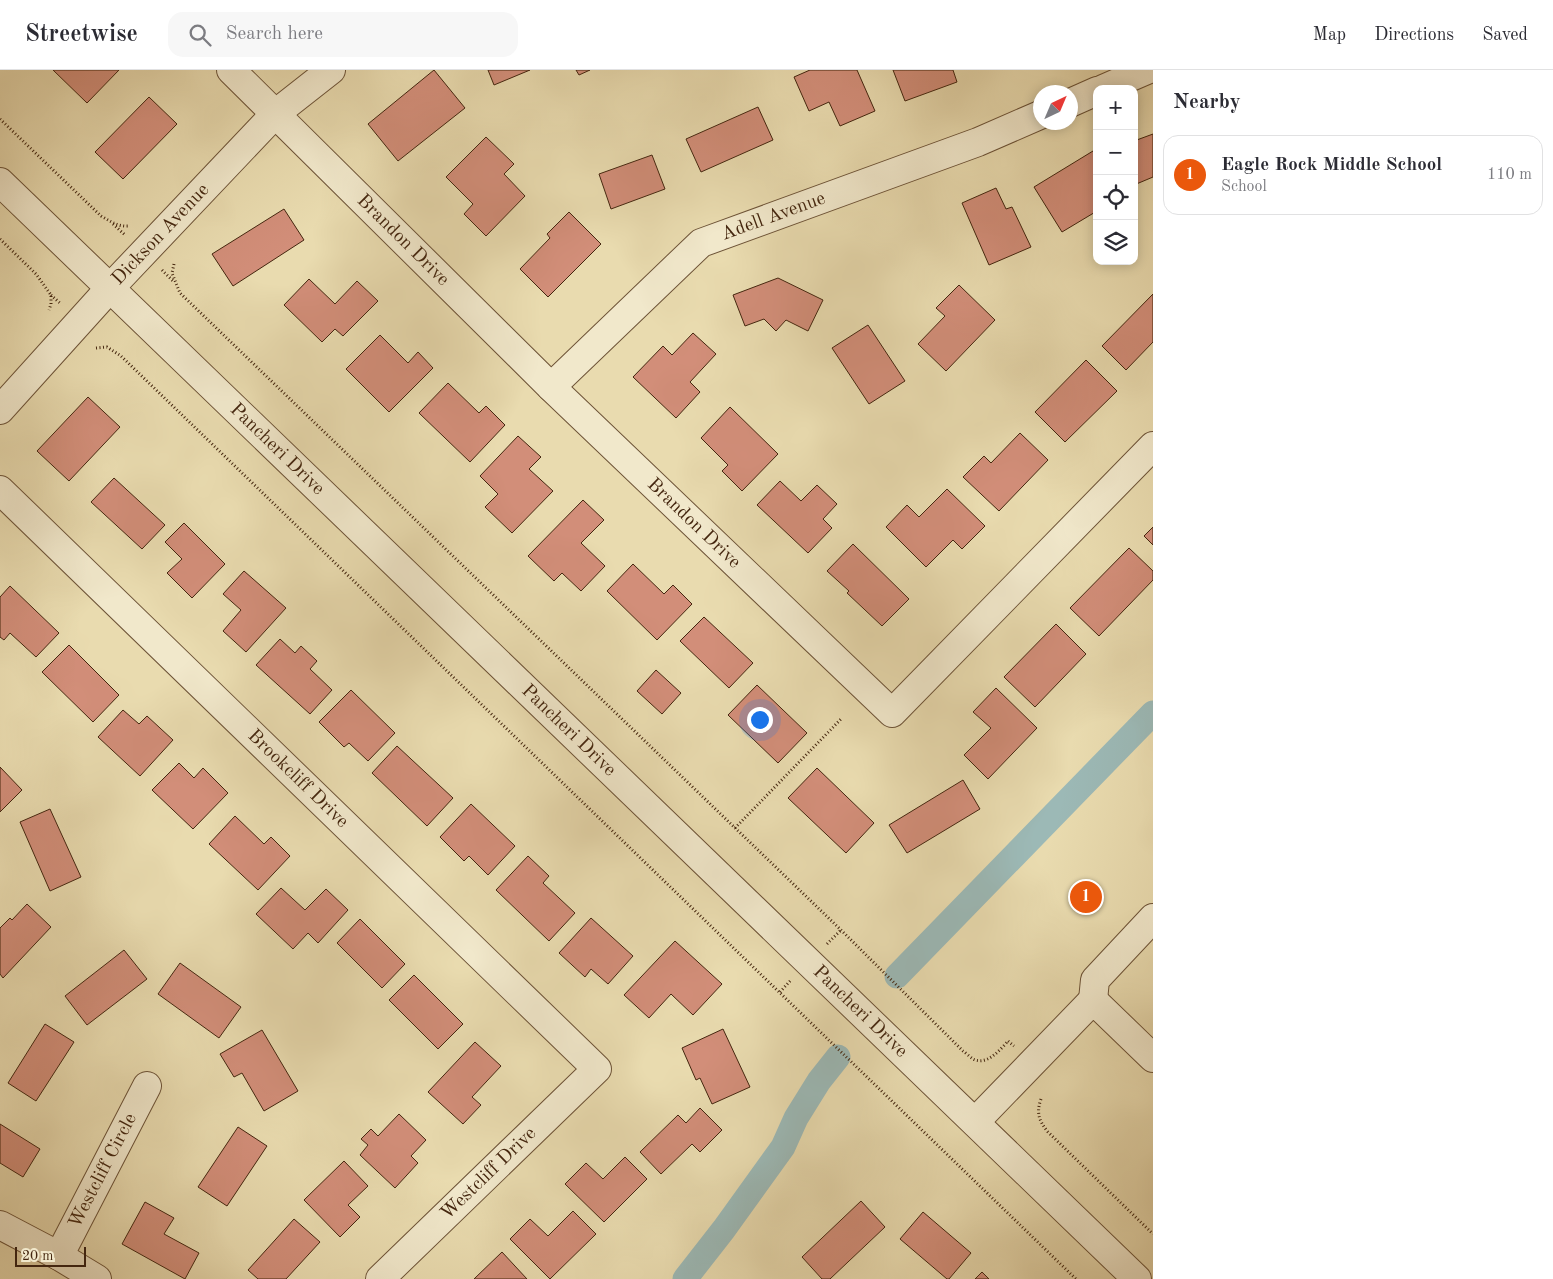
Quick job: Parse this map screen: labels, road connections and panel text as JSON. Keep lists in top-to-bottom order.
{
  "streets": {
    "street": [
      "Adell Avenue",
      "Dickson Avenue",
      "Brandon Drive",
      "Pancheri Drive",
      "Brookcliff Drive",
      "Westcliff Circle",
      "Westcliff Drive"
    ]
  },
  "crossings": [
    ["Adell Avenue", "Brandon Drive"],
    ["Dickson Avenue", "Brandon Drive"],
    ["Dickson Avenue", "Pancheri Drive"],
    ["Brookcliff Drive", "Westcliff Drive"]
  ],
  "scale_bar": "20 m",
  "north": "top right",
  "page": {
    "header": "Streetwise",
    "search": "Search here",
    "nav": ["Map", "Directions", "Saved"],
    "heading": "Nearby",
    "map_buttons": ["+", "−"],
    "list": [
      {
        "mark": "1",
        "name": "Eagle Rock Middle School",
        "note": "School",
        "value": "110 m"
      }
    ],
    "pins": "1",
    "scale": "20 m"
  }
}
